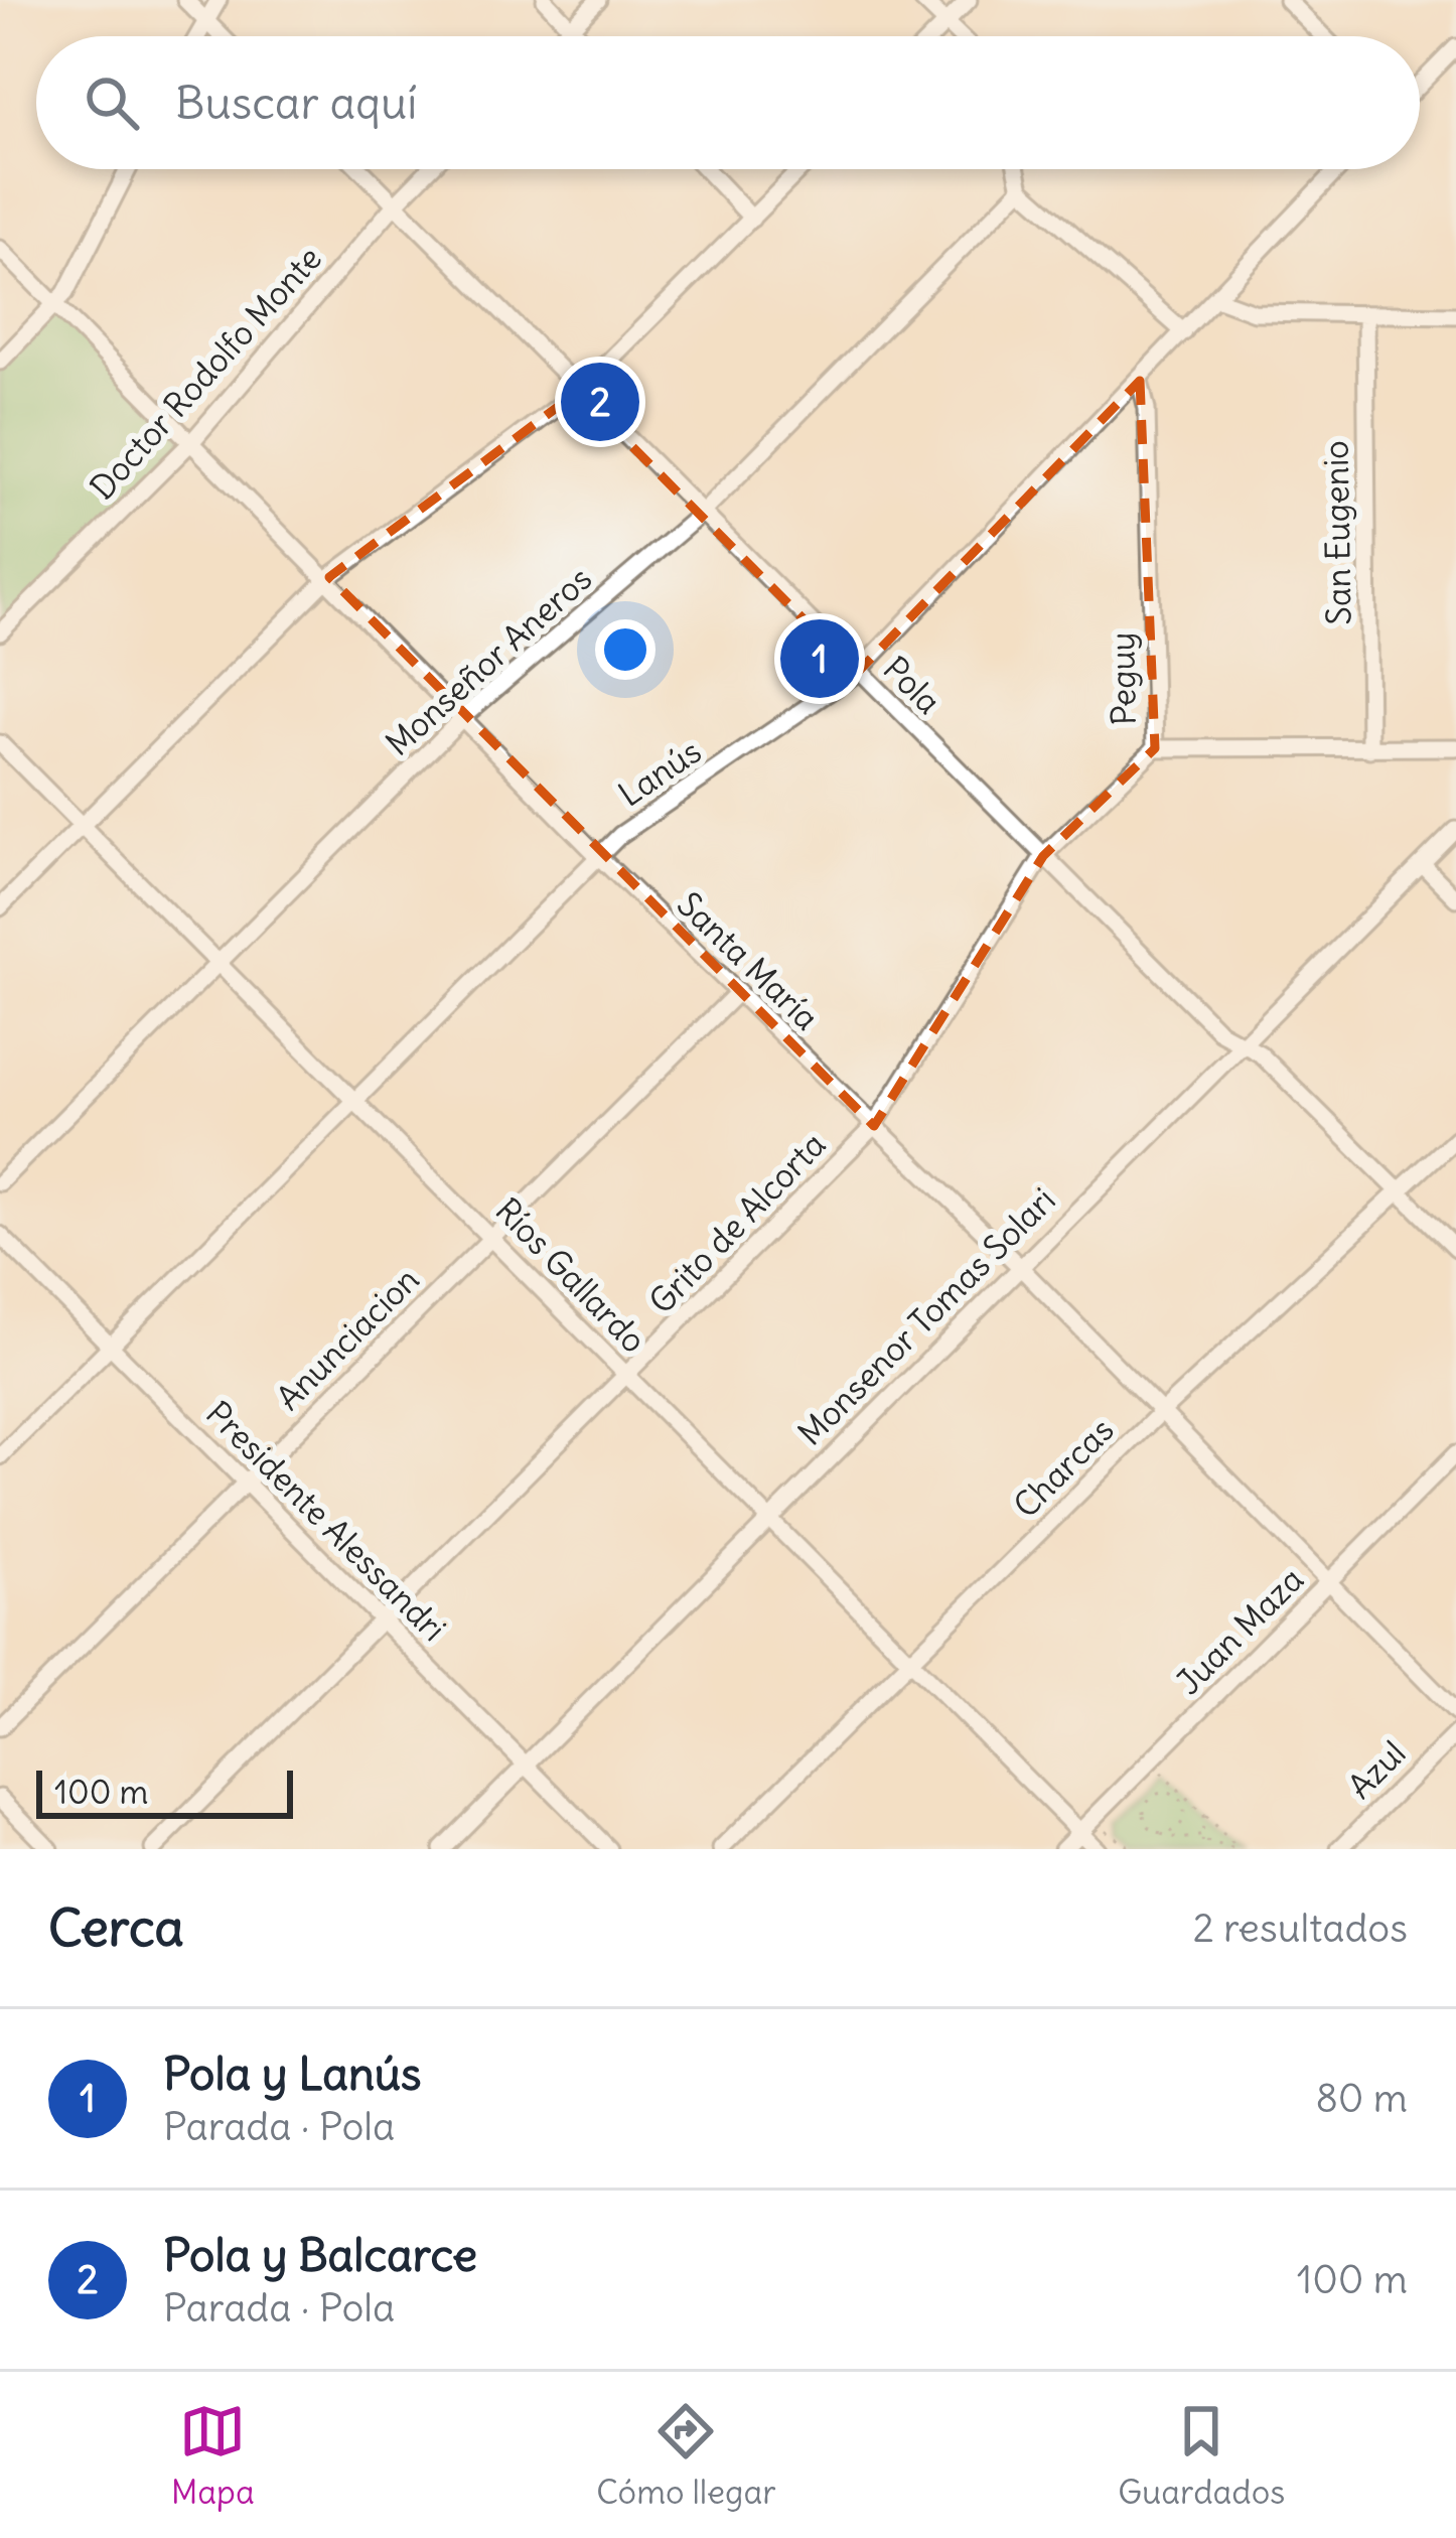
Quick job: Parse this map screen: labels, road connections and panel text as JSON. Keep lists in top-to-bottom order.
{
  "streets": {
    "street": [
      "Doctor Rodolfo Monte",
      "San Eugenio",
      "Monseñor Aneros",
      "Peguy",
      "Pola",
      "Lanús",
      "Santa María",
      "Grito de Alcorta",
      "Ríos Gallardo",
      "Monsenor Tomas Solari",
      "Anunciacion",
      "Charcas",
      "Presidente Alessandri",
      "Juan Maza",
      "Azul"
    ]
  },
  "crossings": [
    ["Doctor Rodolfo Monte", "Pola"],
    ["Doctor Rodolfo Monte", "Santa María"],
    ["San Eugenio", "Peguy"],
    ["Monseñor Aneros", "Pola"],
    ["Monseñor Aneros", "Santa María"],
    ["Monseñor Aneros", "Ríos Gallardo"],
    ["Peguy", "Lanús"],
    ["Peguy", "Grito de Alcorta"],
    ["Pola", "Lanús"],
    ["Pola", "Grito de Alcorta"],
    ["Pola", "Monsenor Tomas Solari"],
    ["Pola", "Charcas"],
    ["Lanús", "Santa María"],
    ["Lanús", "Ríos Gallardo"],
    ["Lanús", "Presidente Alessandri"],
    ["Santa María", "Grito de Alcorta"],
    ["Santa María", "Monsenor Tomas Solari"],
    ["Santa María", "Anunciacion"],
    ["Santa María", "Charcas"],
    ["Santa María", "Juan Maza"],
    ["Grito de Alcorta", "Ríos Gallardo"],
    ["Grito de Alcorta", "Presidente Alessandri"],
    ["Ríos Gallardo", "Monsenor Tomas Solari"],
    ["Ríos Gallardo", "Anunciacion"],
    ["Ríos Gallardo", "Charcas"],
    ["Ríos Gallardo", "Juan Maza"],
    ["Monsenor Tomas Solari", "Presidente Alessandri"],
    ["Anunciacion", "Presidente Alessandri"]
  ],
  "scale_bar": "100 m",
  "page": {
    "search": "Buscar aquí",
    "pins": ["2", "1"],
    "scale": "100 m",
    "heading": ["Cerca", "2 resultados"],
    "list": [
      {
        "mark": "1",
        "name": "Pola y Lanús",
        "note": "Parada · Pola",
        "value": "80 m"
      },
      {
        "mark": "2",
        "name": "Pola y Balcarce",
        "note": "Parada · Pola",
        "value": "100 m"
      }
    ],
    "nav": ["Mapa", "Cómo llegar", "Guardados"]
  }
}
